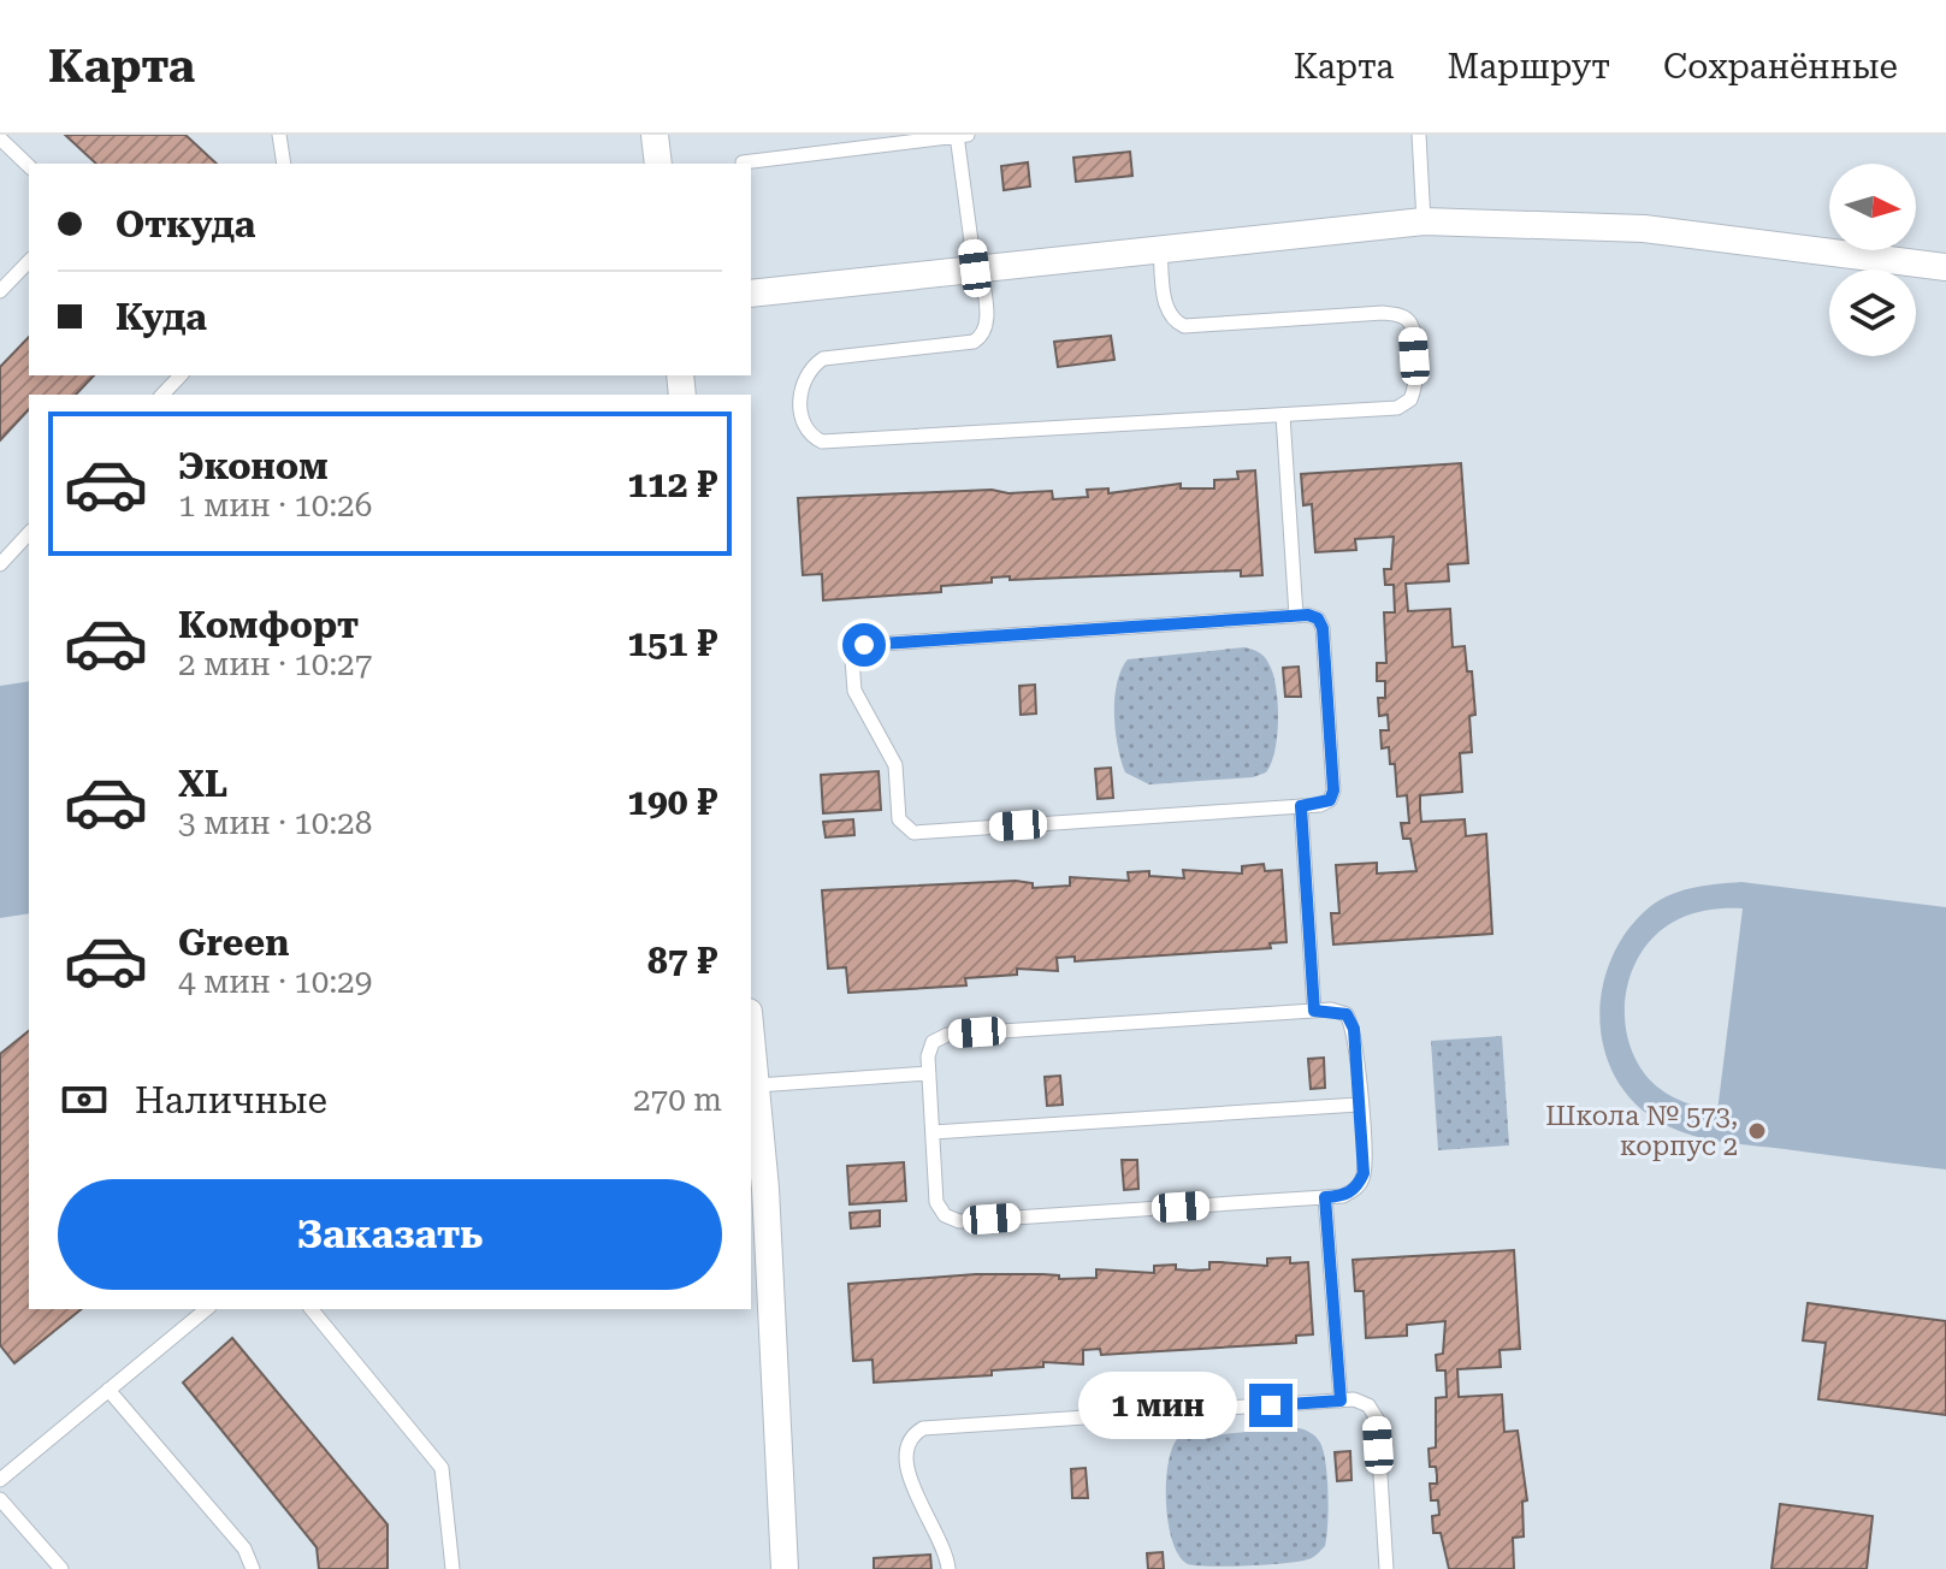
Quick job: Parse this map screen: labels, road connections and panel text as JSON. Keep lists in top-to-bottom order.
{
  "places": ["Школа № 573, корпус 2"],
  "north": "right",
  "page": {
    "header": "Карта",
    "nav": ["Карта", "Маршрут", "Сохранённые"],
    "banner": ["Откуда", "Куда"],
    "list": [
      {
        "name": "Эконом",
        "note": "1 мин · 10:26",
        "value": "112 ₽"
      },
      {
        "name": "Комфорт",
        "note": "2 мин · 10:27",
        "value": "151 ₽"
      },
      {
        "name": "XL",
        "note": "3 мин · 10:28",
        "value": "190 ₽"
      },
      {
        "name": "Green",
        "note": "4 мин · 10:29",
        "value": "87 ₽"
      }
    ],
    "pay": ["Наличные", "270 m"],
    "buttons": "Заказать",
    "bubble": "1 мин"
  }
}
